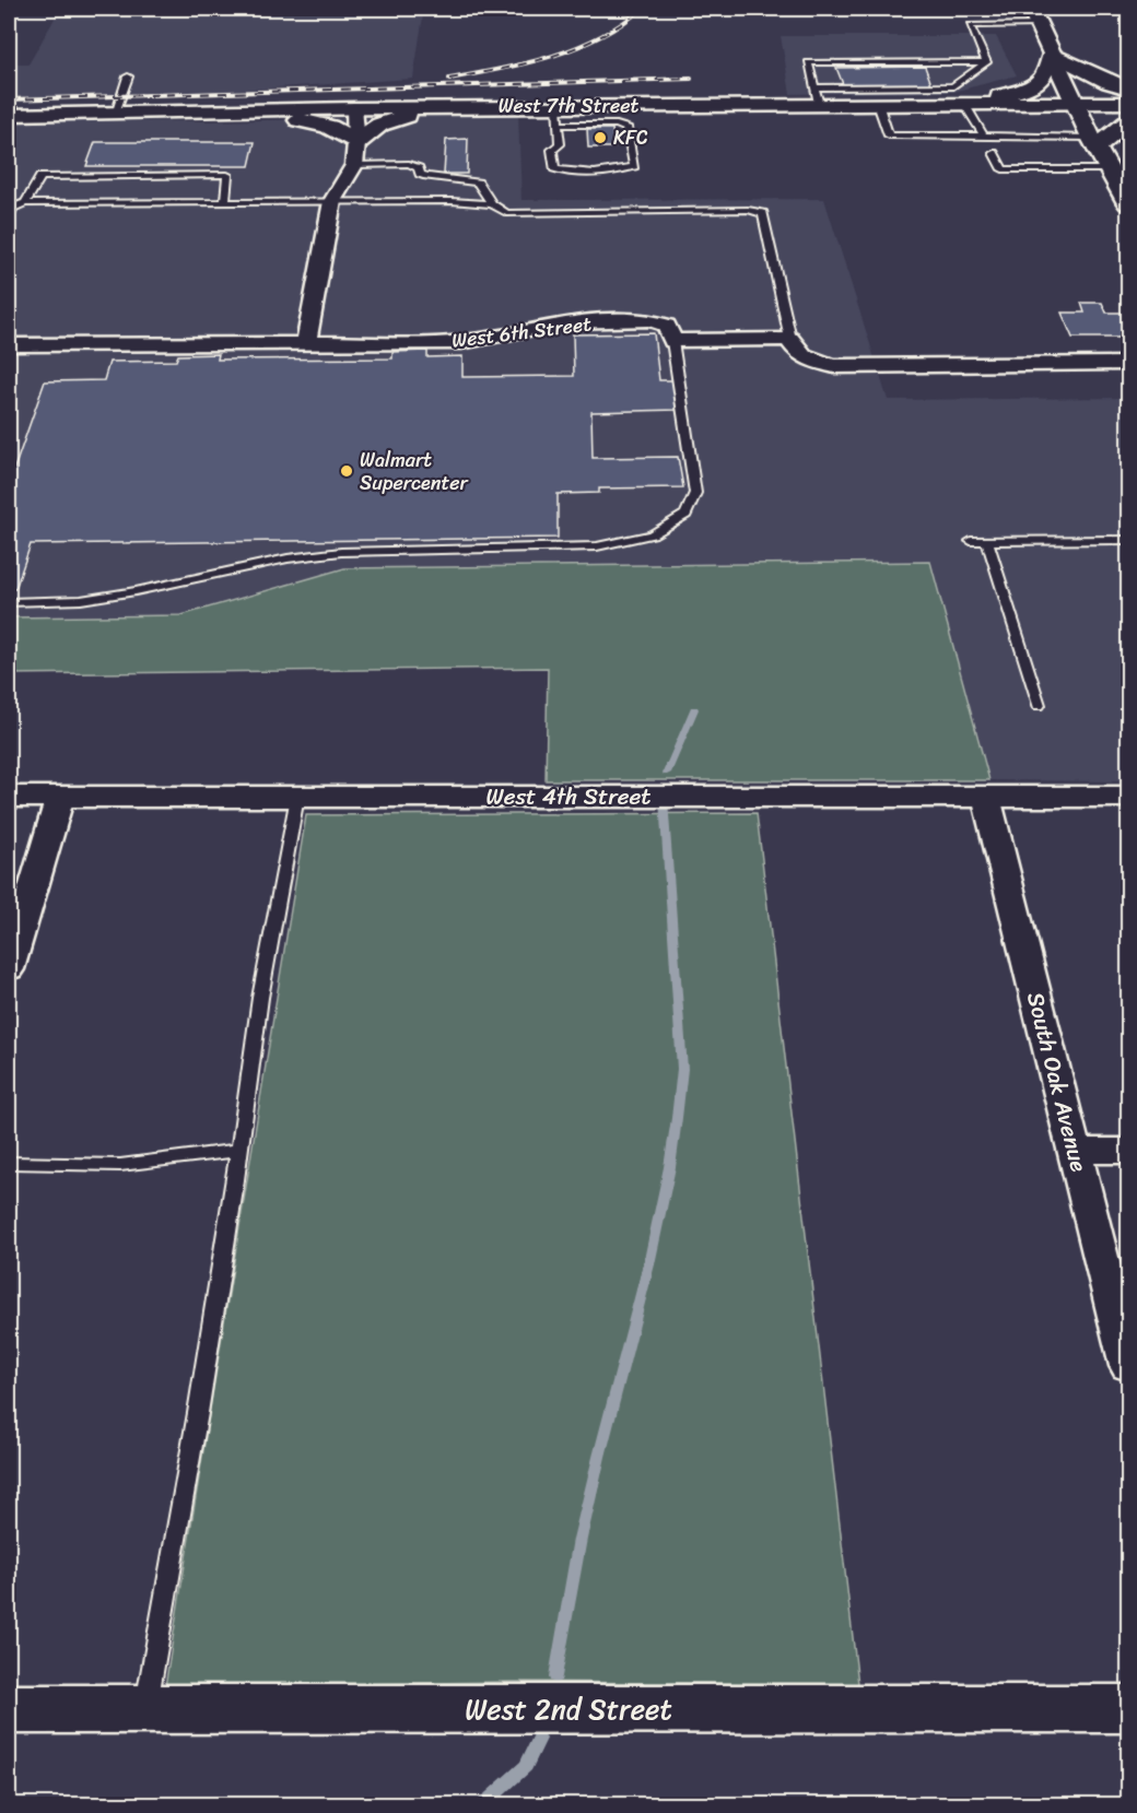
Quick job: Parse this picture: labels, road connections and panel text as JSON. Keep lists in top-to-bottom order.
{
  "streets": {
    "main road": ["West 7th Street", "West 4th Street", "West 2nd Street"],
    "street": ["West 6th Street", "South Oak Avenue"]
  },
  "crossings": [
    ["West 4th Street", "South Oak Avenue"]
  ],
  "places": ["KFC", "Walmart Supercenter"]
}
